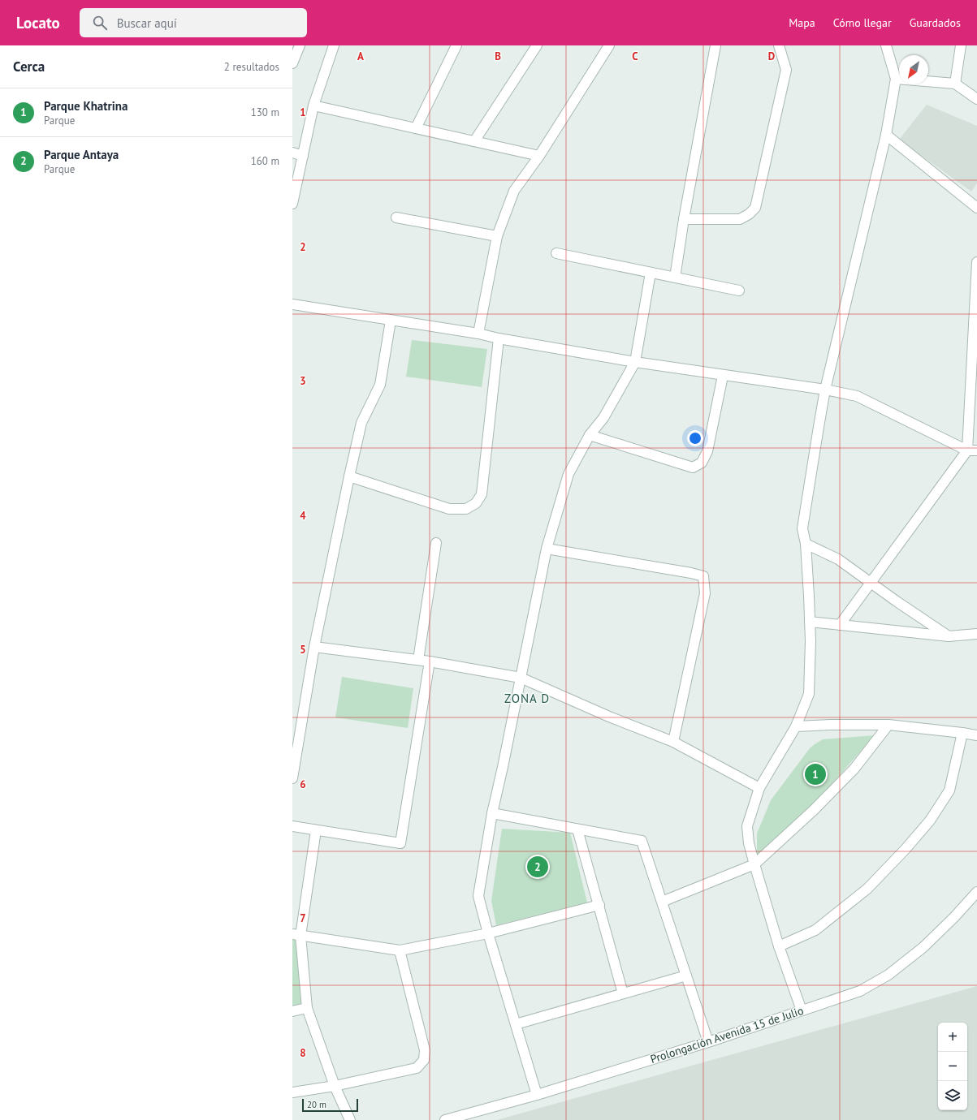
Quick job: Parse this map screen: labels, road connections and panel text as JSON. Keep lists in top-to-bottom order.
{
  "streets": {
    "street": ["Prolongación Avenida 15 de Julio"]
  },
  "districts": ["ZONA D"],
  "scale_bar": "20 m",
  "north": "bottom left",
  "page": {
    "header": "Locato",
    "search": "Buscar aquí",
    "nav": ["Mapa", "Cómo llegar", "Guardados"],
    "heading": ["Cerca", "2 resultados"],
    "list": [
      {
        "mark": "1",
        "name": "Parque Khatrina",
        "note": "Parque",
        "value": "130 m"
      },
      {
        "mark": "2",
        "name": "Parque Antaya",
        "note": "Parque",
        "value": "160 m"
      }
    ],
    "pins": ["1", "2"],
    "map_buttons": ["+", "−"],
    "scale": "20 m"
  },
  "grid": {
    "columns": [
      "A",
      "B",
      "C",
      "D"
    ],
    "rows": [
      "1",
      "2",
      "3",
      "4",
      "5",
      "6",
      "7",
      "8"
    ]
  }
}
